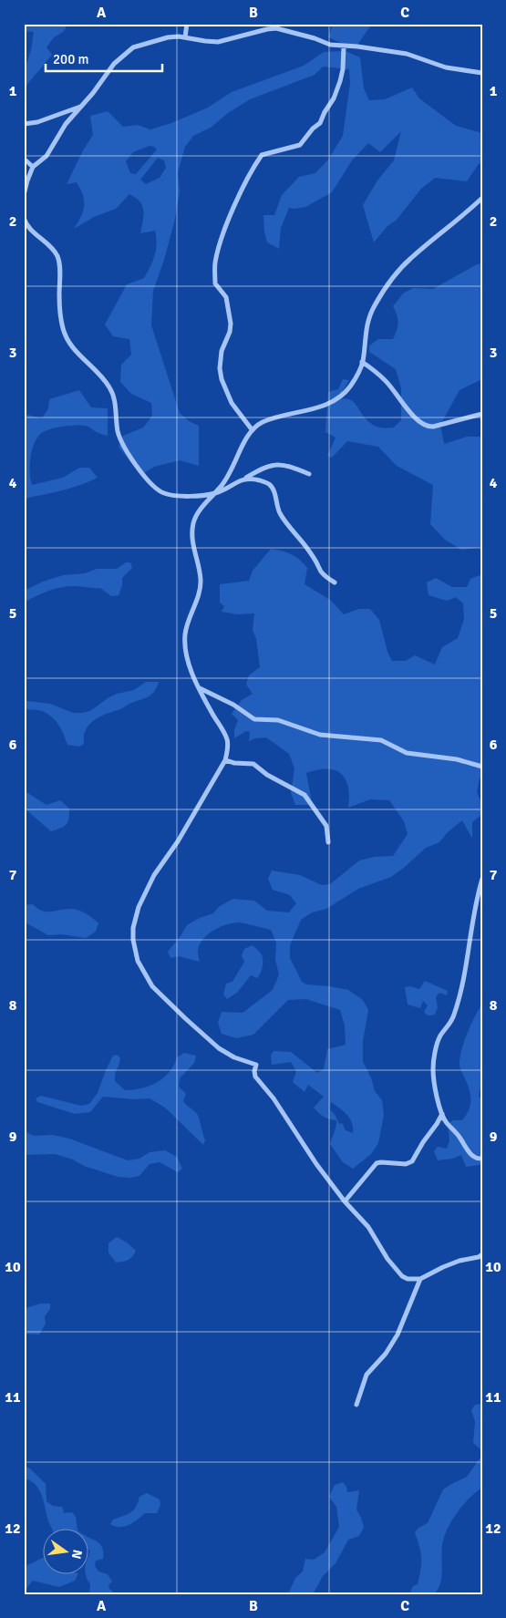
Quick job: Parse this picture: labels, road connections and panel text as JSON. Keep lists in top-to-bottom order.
{
  "scale_bar": "200 m",
  "north": "right",
  "grid": {
    "columns": ["A", "B", "C"],
    "rows": [
      "1",
      "2",
      "3",
      "4",
      "5",
      "6",
      "7",
      "8",
      "9",
      "10",
      "11",
      "12"
    ]
  }
}
